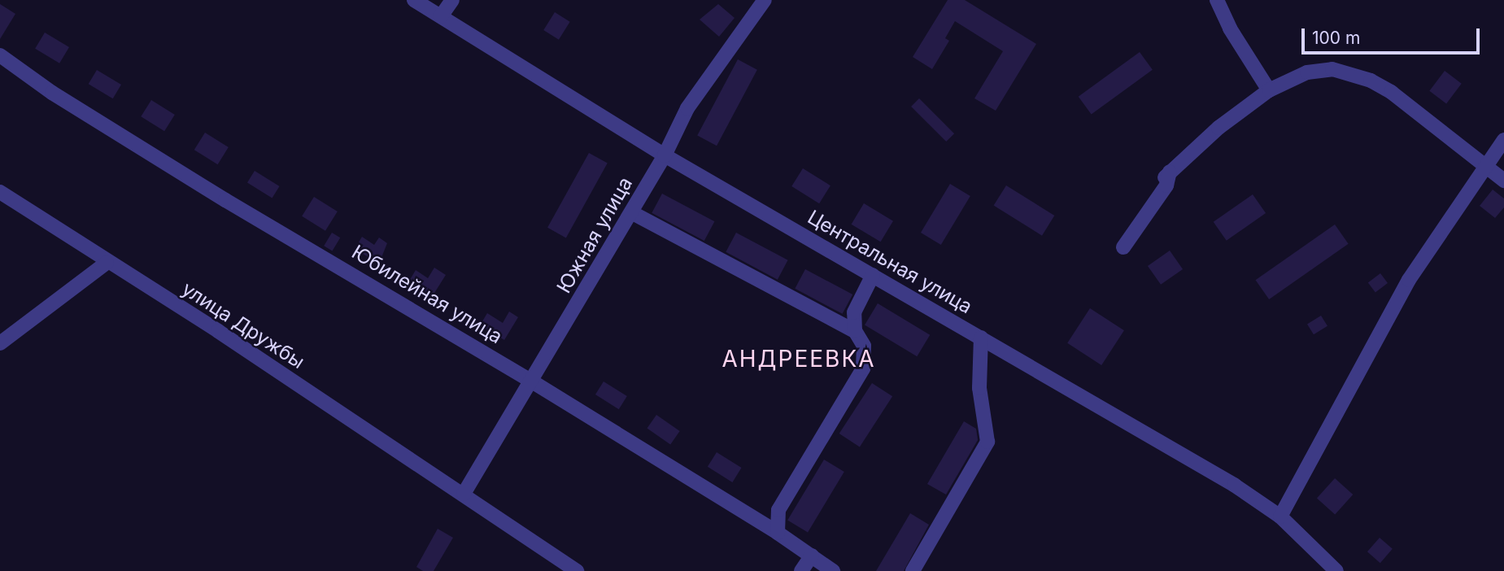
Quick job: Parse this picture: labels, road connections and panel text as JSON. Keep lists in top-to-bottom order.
{
  "streets": {
    "street": [
      "Южная улица",
      "Центральная улица",
      "Юбилейная улица",
      "улица Дружбы"
    ]
  },
  "crossings": [
    ["Южная улица", "Центральная улица"],
    ["Южная улица", "Юбилейная улица"],
    ["Южная улица", "улица Дружбы"]
  ],
  "districts": ["АНДРЕЕВКА"],
  "scale_bar": "100 m"
}
